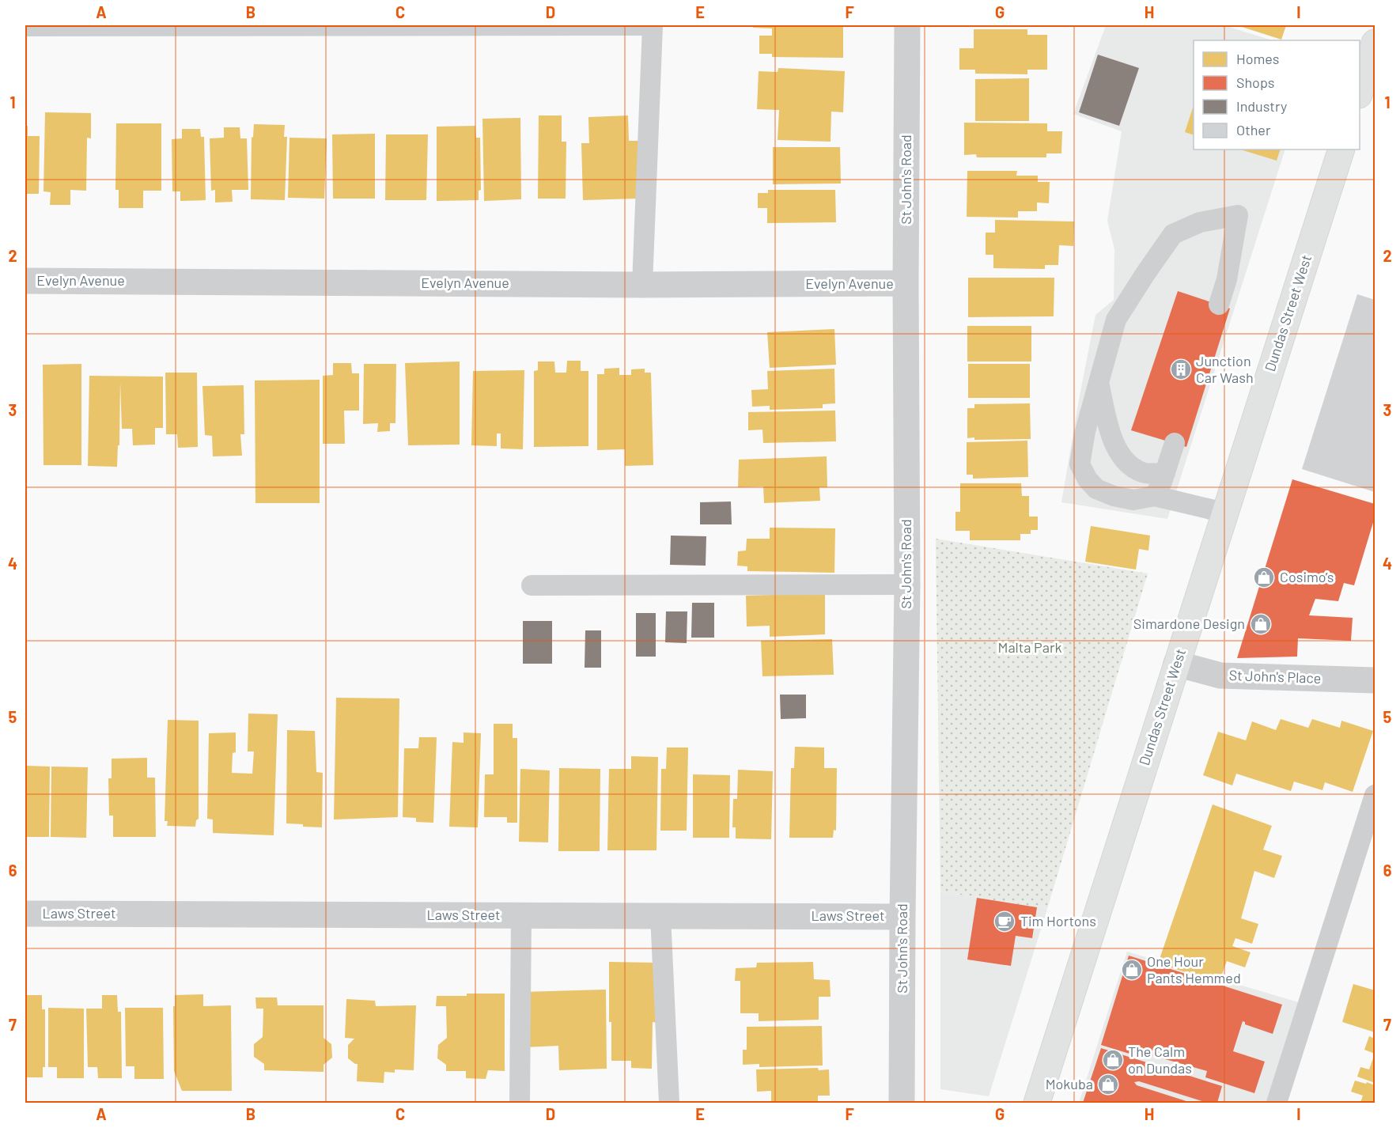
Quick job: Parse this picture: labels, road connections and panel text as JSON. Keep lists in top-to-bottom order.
{
  "streets": {
    "main road": ["Dundas Street West"],
    "street": [
      "St John's Road",
      "Evelyn Avenue",
      "St John's Place",
      "Laws Street"
    ]
  },
  "crossings": [
    ["St John's Road", "Evelyn Avenue"],
    ["St John's Road", "Laws Street"],
    ["Dundas Street West", "St John's Place"]
  ],
  "parks": ["Malta Park"],
  "places": {
    "building": ["Junction Car Wash"],
    "shop": [
      "Cosimo’s",
      "Simardone Design",
      "One Hour Pants Hemmed",
      "The Calm on Dundas",
      "Mokuba"
    ],
    "cafe": ["Tim Hortons"]
  },
  "legend": [
    "Homes",
    "Shops",
    "Industry",
    "Other"
  ],
  "grid": {
    "columns": [
      "A",
      "B",
      "C",
      "D",
      "E",
      "F",
      "G",
      "H",
      "I"
    ],
    "rows": [
      "1",
      "2",
      "3",
      "4",
      "5",
      "6",
      "7"
    ]
  }
}
